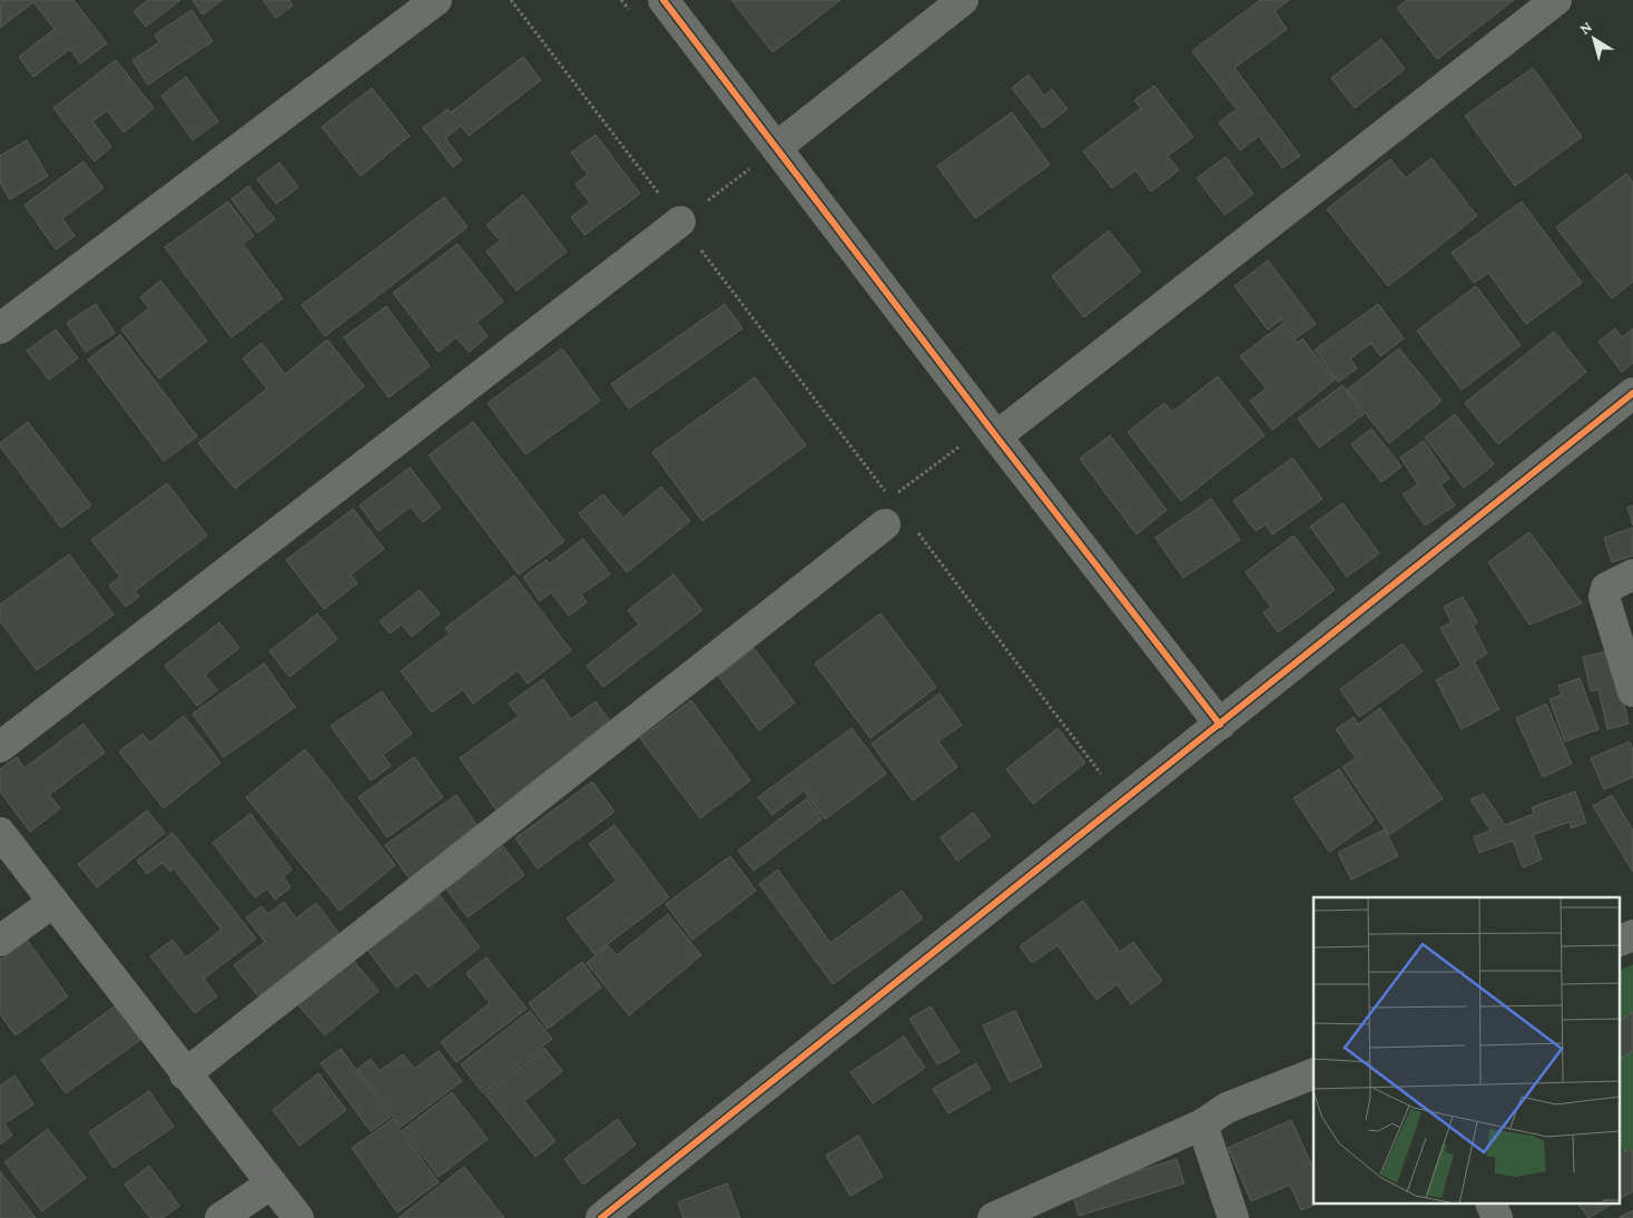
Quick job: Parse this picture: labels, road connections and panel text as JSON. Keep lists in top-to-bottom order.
{
  "north": "top left"
}
